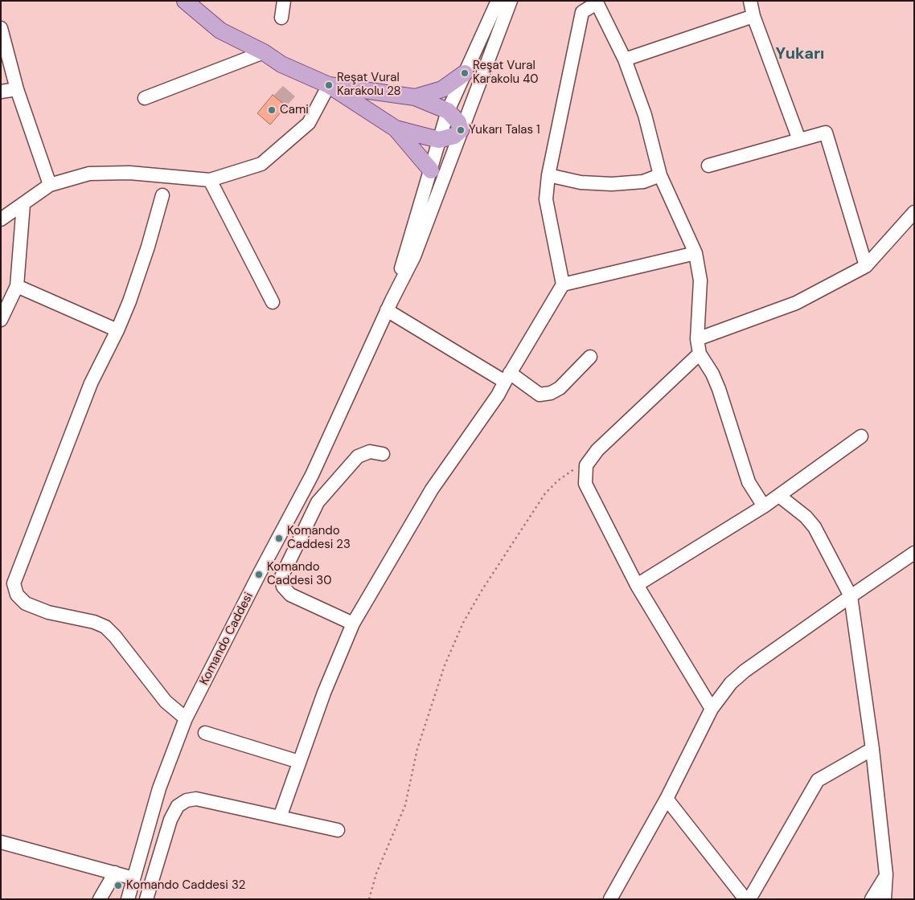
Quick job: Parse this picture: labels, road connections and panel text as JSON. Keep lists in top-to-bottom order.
{
  "streets": {
    "street": ["Komando Caddesi"]
  },
  "districts": ["Yukarı"],
  "places": [
    "Reşat Vural Karakolu 40",
    "Reşat Vural Karakolu 28",
    "Cami",
    "Yukarı Talas 1",
    "Komando Caddesi 23",
    "Komando Caddesi 30",
    "Komando Caddesi 32"
  ]
}
